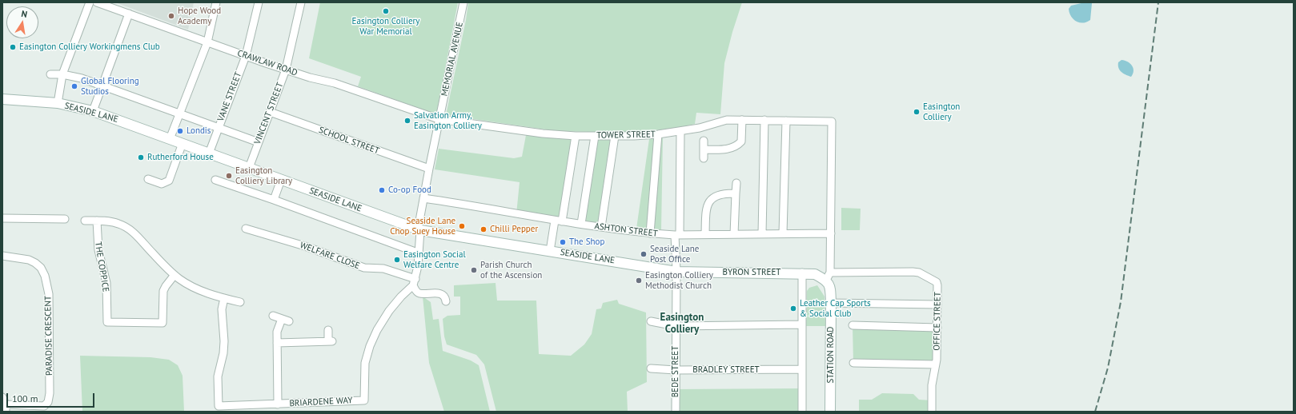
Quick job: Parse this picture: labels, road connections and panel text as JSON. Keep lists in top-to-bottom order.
{
  "streets": {
    "main road": ["SEASIDE LANE", "BYRON STREET", "STATION ROAD"],
    "street": [
      "MEMORIAL AVENUE",
      "CRAWLAW ROAD",
      "VANE STREET",
      "VINCENT STREET",
      "TOWER STREET",
      "SCHOOL STREET",
      "ASHTON STREET",
      "WELFARE CLOSE",
      "THE COPPICE",
      "OFFICE STREET",
      "PARADISE CRESCENT",
      "BRADLEY STREET",
      "BEDE STREET",
      "BRIARDENE WAY"
    ]
  },
  "crossings": [
    ["MEMORIAL AVENUE", "CRAWLAW ROAD"],
    ["MEMORIAL AVENUE", "SEASIDE LANE"],
    ["MEMORIAL AVENUE", "TOWER STREET"],
    ["MEMORIAL AVENUE", "SCHOOL STREET"],
    ["MEMORIAL AVENUE", "ASHTON STREET"],
    ["MEMORIAL AVENUE", "WELFARE CLOSE"],
    ["MEMORIAL AVENUE", "BRIARDENE WAY"],
    ["CRAWLAW ROAD", "VANE STREET"],
    ["CRAWLAW ROAD", "VINCENT STREET"],
    ["CRAWLAW ROAD", "TOWER STREET"],
    ["VANE STREET", "SEASIDE LANE"],
    ["SEASIDE LANE", "VINCENT STREET"],
    ["SEASIDE LANE", "BYRON STREET"],
    ["SEASIDE LANE", "BEDE STREET"],
    ["VINCENT STREET", "SCHOOL STREET"],
    ["TOWER STREET", "ASHTON STREET"],
    ["TOWER STREET", "BEDE STREET"],
    ["ASHTON STREET", "BEDE STREET"],
    ["WELFARE CLOSE", "BRIARDENE WAY"],
    ["BYRON STREET", "OFFICE STREET"],
    ["BYRON STREET", "STATION ROAD"],
    ["BYRON STREET", "BEDE STREET"],
    ["OFFICE STREET", "STATION ROAD"],
    ["BRADLEY STREET", "BEDE STREET"]
  ],
  "districts": ["Easington Colliery"],
  "places": [
    "Easington Colliery War Memorial",
    "Hope Wood Academy",
    "Easington Colliery Workingmens Club",
    "Global Flooring Studios",
    "Easington Colliery",
    "Salvation Army, Easington Colliery",
    "Londis",
    "Rutherford House",
    "Easington Colliery Library",
    "Co-op Food",
    "Seaside Lane Chop Suey House",
    "Chilli Pepper",
    "The Shop",
    "Seaside Lane Post Office",
    "Easington Social Welfare Centre",
    "Parish Church of the Ascension",
    "Easington Colliery Methodist Church",
    "Leather Cap Sports & Social Club"
  ],
  "scale_bar": "100 m",
  "north": "top"
}
